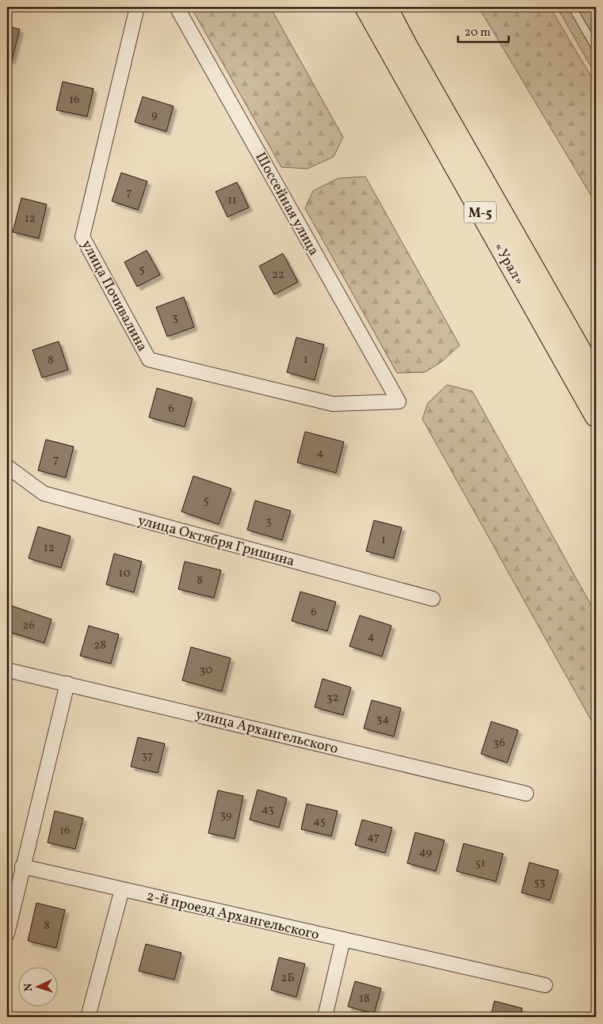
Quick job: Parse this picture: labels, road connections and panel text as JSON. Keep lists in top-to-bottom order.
{
  "streets": {
    "highway": ["М-5", "«Урал»"],
    "street": [
      "Шоссейная улица",
      "улица Почивалина",
      "улица Октября Гришина",
      "улица Архангельского",
      "2-й проезд Архангельского"
    ]
  },
  "crossings": [
    ["Шоссейная улица", "улица Почивалина"]
  ],
  "house_numbers": [
    "16",
    "9",
    "7",
    "11",
    "12",
    "5",
    "22",
    "3",
    "1",
    "8",
    "6",
    "4",
    "7",
    "5",
    "3",
    "1",
    "12",
    "10",
    "8",
    "6",
    "26",
    "4",
    "28",
    "30",
    "32",
    "34",
    "36",
    "37",
    "43",
    "39",
    "45",
    "16",
    "47",
    "49",
    "51",
    "53",
    "8",
    "2Б",
    "18"
  ],
  "scale_bar": "20 m",
  "north": "left"
}
